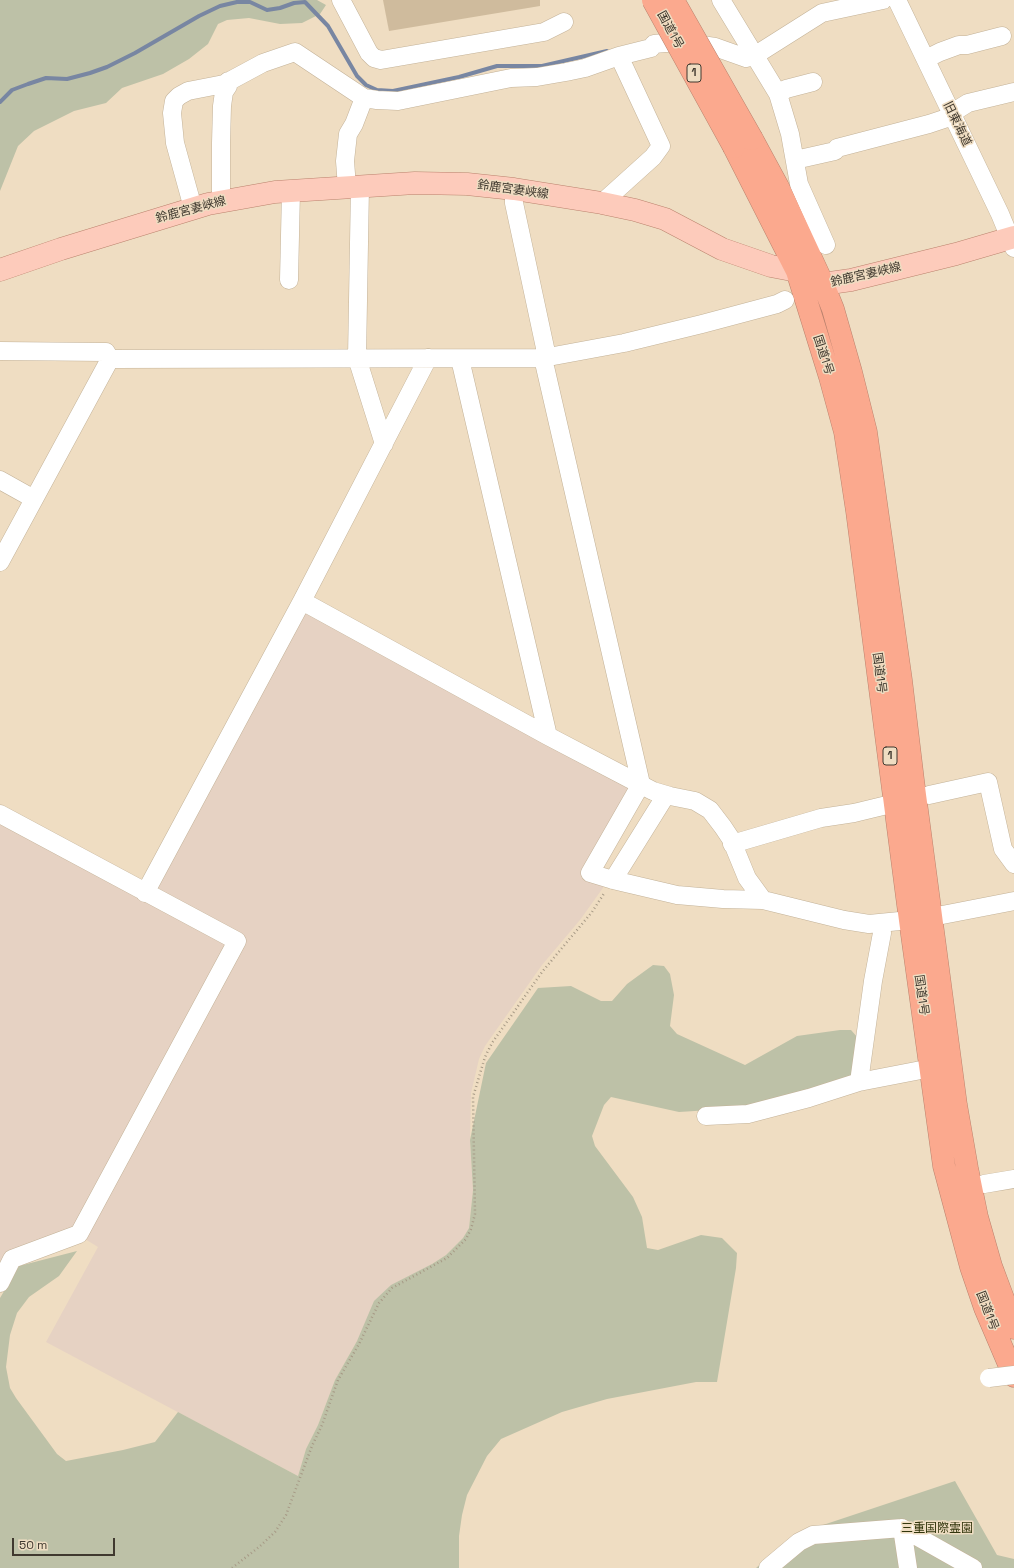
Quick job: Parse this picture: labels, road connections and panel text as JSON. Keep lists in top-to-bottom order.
{
  "streets": {
    "highway": ["国道1号", "1"],
    "main road": ["鈴鹿宮妻峡線"],
    "street": ["旧東海道"]
  },
  "crossings": [
    ["国道1号", "鈴鹿宮妻峡線"],
    ["旧東海道", "鈴鹿宮妻峡線"]
  ],
  "parks": ["三重国際霊園"],
  "scale_bar": "50 m"
}
